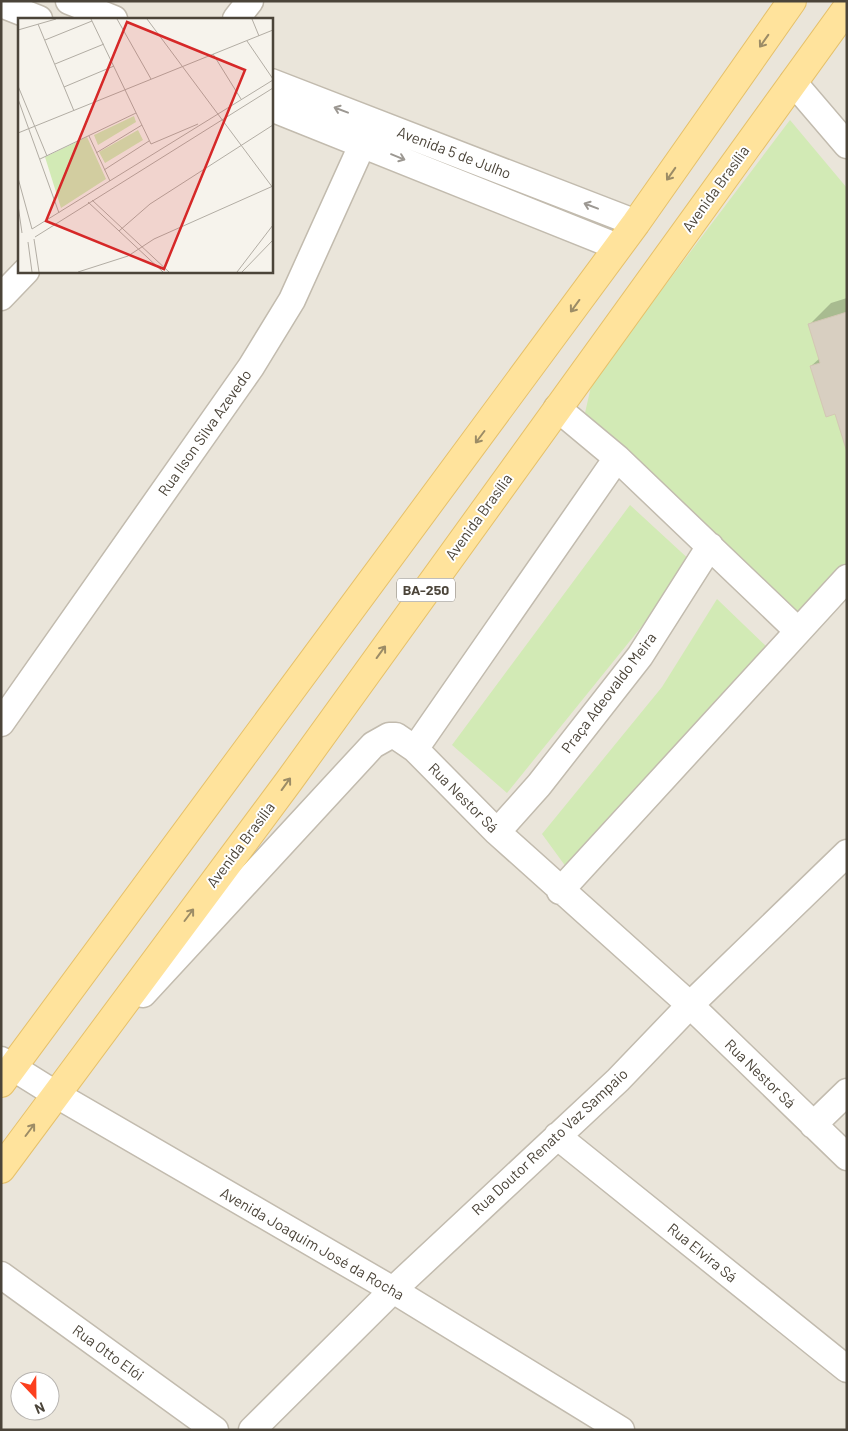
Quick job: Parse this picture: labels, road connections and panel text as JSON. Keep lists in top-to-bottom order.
{
  "streets": {
    "main road": ["Avenida Brasília", "BA-250"],
    "street": [
      "Avenida 5 de Julho",
      "Rua Ilson Silva Azevedo",
      "Praça Adeovaldo Meira",
      "Rua Nestor Sá",
      "Rua Doutor Renato Vaz Sampaio",
      "Avenida Joaquim José da Rocha",
      "Rua Elvira Sá",
      "Rua Otto Elói"
    ]
  },
  "crossings": [
    ["Avenida 5 de Julho", "Rua Ilson Silva Azevedo"],
    ["Avenida 5 de Julho", "BA-250"],
    ["Avenida Brasília", "Rua Nestor Sá"],
    ["Avenida Brasília", "Avenida Joaquim José da Rocha"],
    ["BA-250", "Avenida Joaquim José da Rocha"],
    ["Praça Adeovaldo Meira", "Rua Nestor Sá"],
    ["Rua Nestor Sá", "Rua Doutor Renato Vaz Sampaio"],
    ["Rua Doutor Renato Vaz Sampaio", "Avenida Joaquim José da Rocha"],
    ["Rua Doutor Renato Vaz Sampaio", "Rua Elvira Sá"]
  ],
  "north": "bottom"
}
